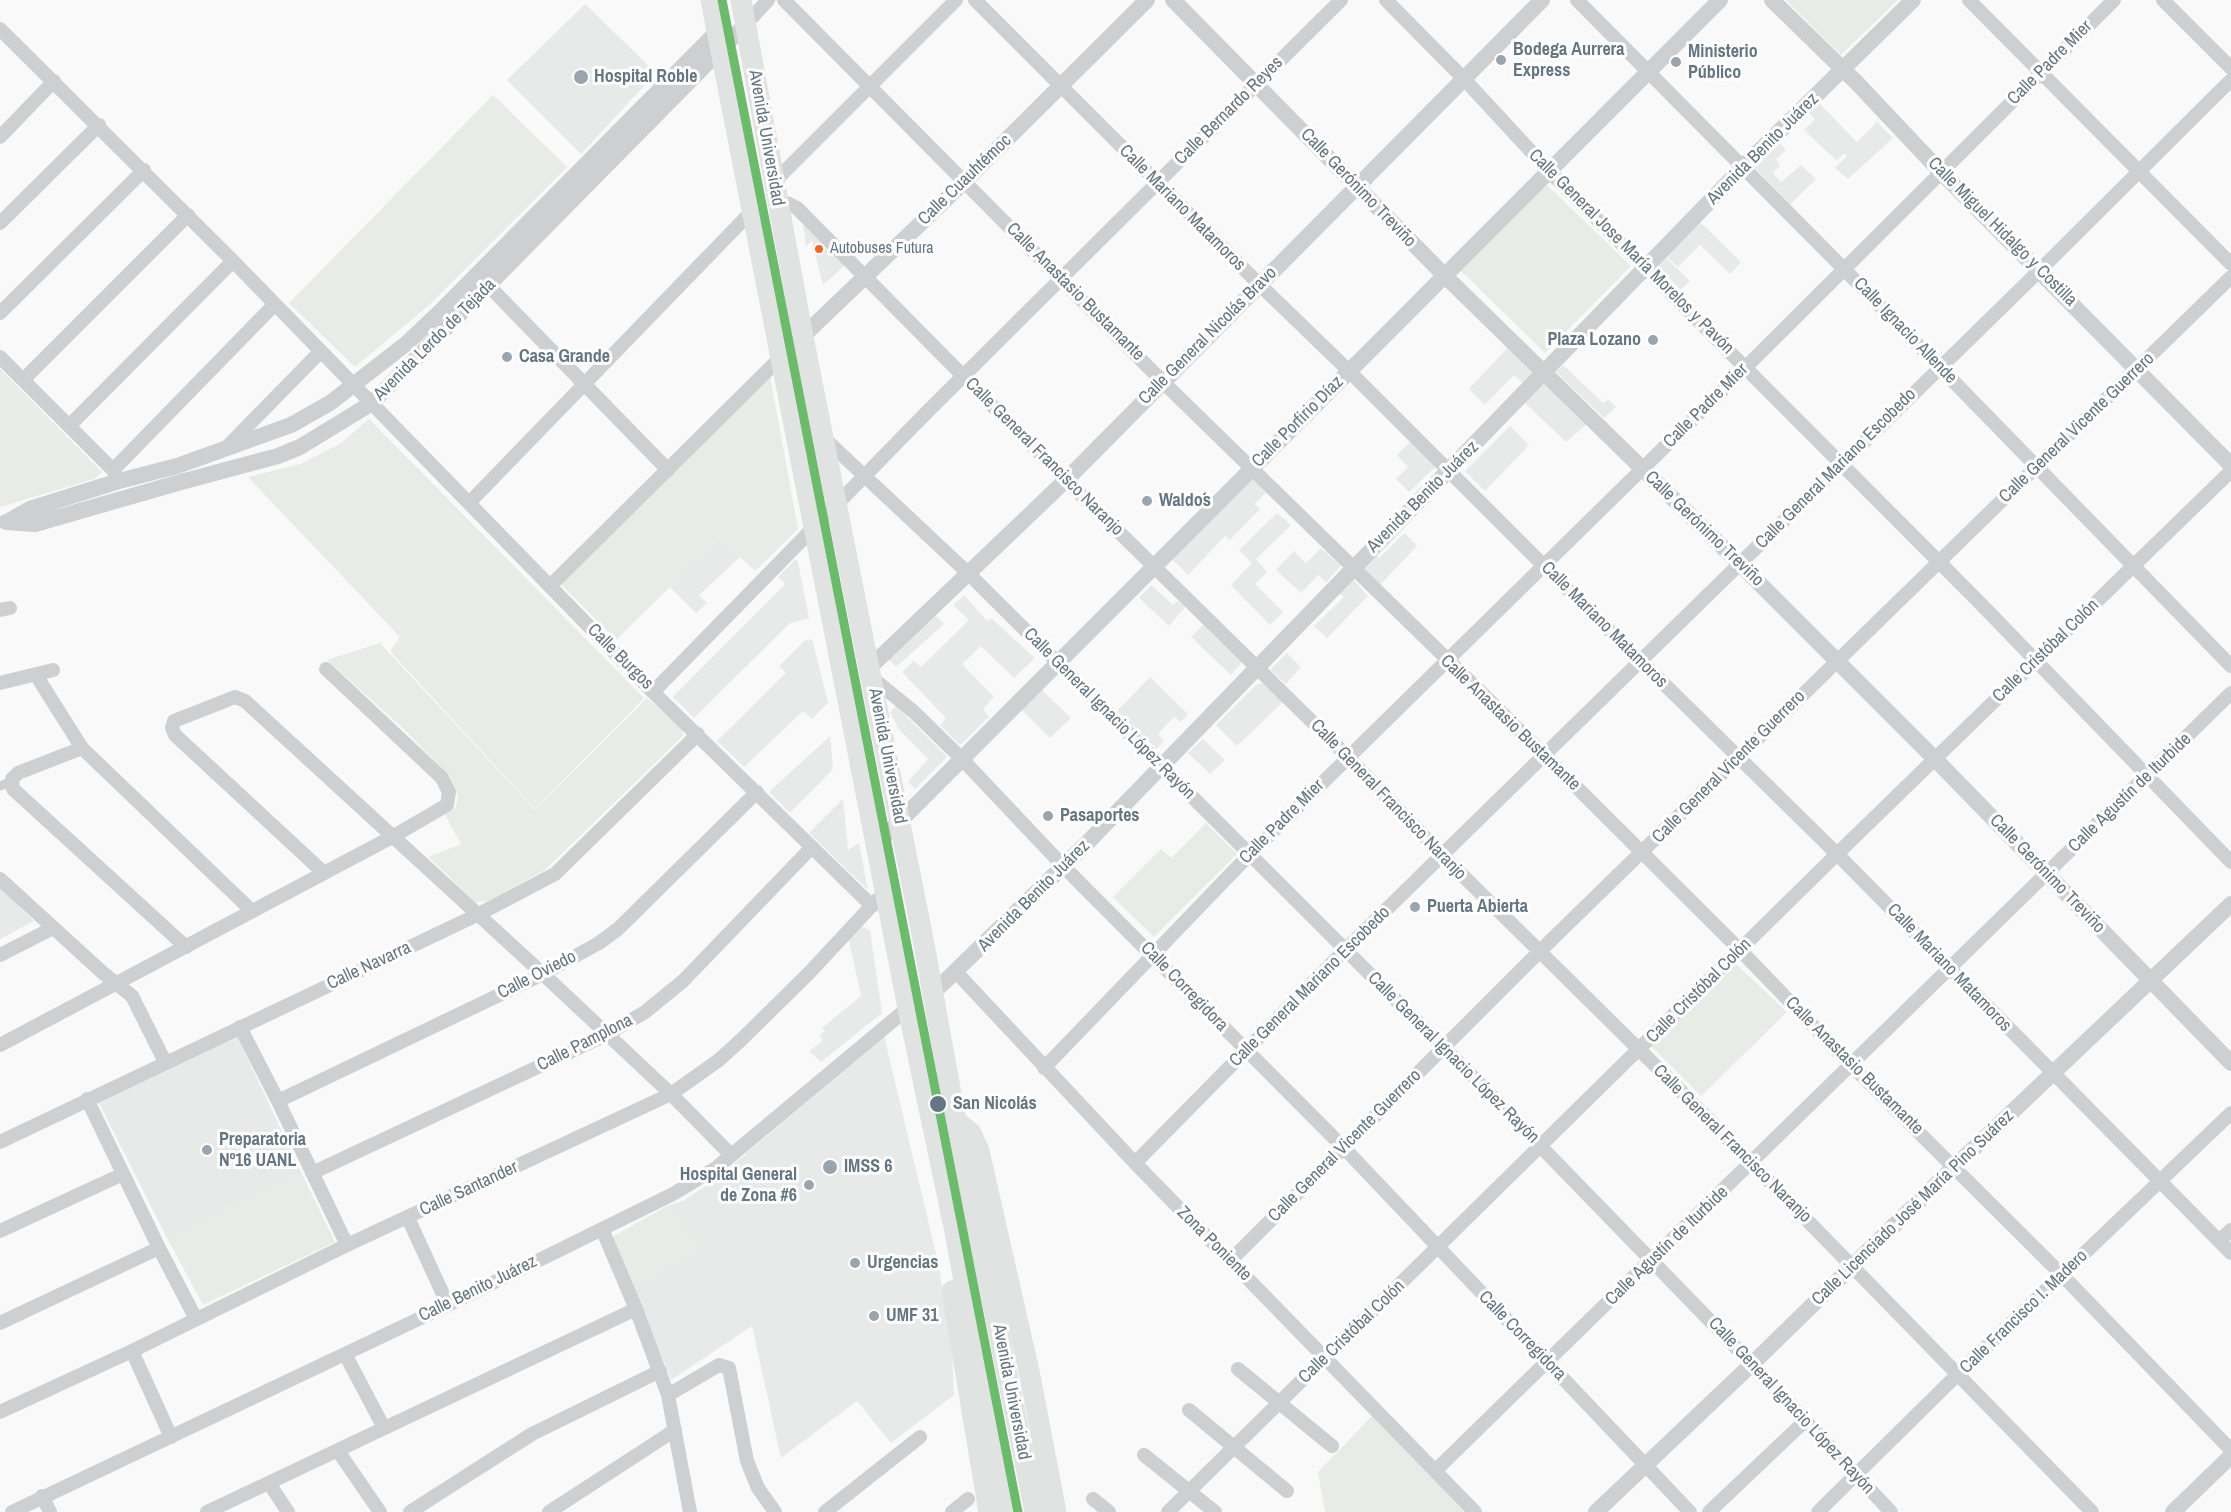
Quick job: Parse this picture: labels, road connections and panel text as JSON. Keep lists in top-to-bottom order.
{
  "streets": {
    "highway": ["Avenida Universidad"],
    "street": [
      "Calle Padre Mier",
      "Calle Bernardo Reyes",
      "Avenida Benito Juárez",
      "Calle Cuauhtémoc",
      "Calle Gerónimo Treviño",
      "Calle Mariano Matamoros",
      "Calle Miguel Hidalgo y Costilla",
      "Calle General Jose María Morelos y Pavón",
      "Calle Anastasio Bustamante",
      "Calle Ignacio Allende",
      "Calle General Nicolás Bravo",
      "Avenida Lerdo de Tejada",
      "Calle Porfirio Díaz",
      "Calle General Vicente Guerrero",
      "Calle General Francisco Naranjo",
      "Calle General Mariano Escobedo",
      "Calle Cristóbal Colón",
      "Calle Burgos",
      "Calle General Ignacio López Rayón",
      "Calle Agustín de Iturbide",
      "Calle Navarra",
      "Calle Oviedo",
      "Calle Corregidora",
      "Calle Pamplona",
      "Calle Santander",
      "Calle Licenciado José María Pino Suárez",
      "Zona Poniente",
      "Calle Benito Juárez",
      "Calle Francisco I. Madero"
    ]
  },
  "crossings": [
    ["Calle Padre Mier", "Calle Gerónimo Treviño"],
    ["Calle Padre Mier", "Calle Mariano Matamoros"],
    ["Calle Padre Mier", "Calle Miguel Hidalgo y Costilla"],
    ["Calle Padre Mier", "Calle General Jose María Morelos y Pavón"],
    ["Calle Padre Mier", "Calle Anastasio Bustamante"],
    ["Calle Padre Mier", "Calle Ignacio Allende"],
    ["Calle Padre Mier", "Calle General Francisco Naranjo"],
    ["Calle Padre Mier", "Calle General Ignacio López Rayón"],
    ["Calle Padre Mier", "Calle Corregidora"],
    ["Calle Padre Mier", "Zona Poniente"],
    ["Calle Bernardo Reyes", "Avenida Universidad"],
    ["Calle Bernardo Reyes", "Calle Gerónimo Treviño"],
    ["Calle Bernardo Reyes", "Calle Mariano Matamoros"],
    ["Calle Bernardo Reyes", "Calle Anastasio Bustamante"],
    ["Calle Bernardo Reyes", "Calle General Francisco Naranjo"],
    ["Calle Bernardo Reyes", "Calle Burgos"],
    ["Calle Bernardo Reyes", "Calle General Ignacio López Rayón"],
    ["Avenida Universidad", "Avenida Benito Juárez"],
    ["Avenida Universidad", "Calle Cuauhtémoc"],
    ["Avenida Universidad", "Calle General Nicolás Bravo"],
    ["Avenida Universidad", "Avenida Lerdo de Tejada"],
    ["Avenida Universidad", "Calle Porfirio Díaz"],
    ["Avenida Universidad", "Calle General Francisco Naranjo"],
    ["Avenida Universidad", "Calle Burgos"],
    ["Avenida Universidad", "Calle General Ignacio López Rayón"],
    ["Avenida Universidad", "Calle Corregidora"],
    ["Avenida Universidad", "Calle Santander"],
    ["Avenida Universidad", "Calle Benito Juárez"],
    ["Avenida Benito Juárez", "Calle Gerónimo Treviño"],
    ["Avenida Benito Juárez", "Calle Mariano Matamoros"],
    ["Avenida Benito Juárez", "Calle Miguel Hidalgo y Costilla"],
    ["Avenida Benito Juárez", "Calle General Jose María Morelos y Pavón"],
    ["Avenida Benito Juárez", "Calle Anastasio Bustamante"],
    ["Avenida Benito Juárez", "Calle Ignacio Allende"],
    ["Avenida Benito Juárez", "Calle General Francisco Naranjo"],
    ["Avenida Benito Juárez", "Calle General Ignacio López Rayón"],
    ["Avenida Benito Juárez", "Calle Corregidora"],
    ["Avenida Benito Juárez", "Zona Poniente"],
    ["Calle Cuauhtémoc", "Calle Mariano Matamoros"],
    ["Calle Cuauhtémoc", "Calle Anastasio Bustamante"],
    ["Calle Cuauhtémoc", "Calle General Francisco Naranjo"],
    ["Calle Gerónimo Treviño", "Calle General Nicolás Bravo"],
    ["Calle Gerónimo Treviño", "Calle Porfirio Díaz"],
    ["Calle Gerónimo Treviño", "Calle General Vicente Guerrero"],
    ["Calle Gerónimo Treviño", "Calle General Mariano Escobedo"],
    ["Calle Gerónimo Treviño", "Calle Cristóbal Colón"],
    ["Calle Gerónimo Treviño", "Calle Agustín de Iturbide"],
    ["Calle Gerónimo Treviño", "Calle Licenciado José María Pino Suárez"],
    ["Calle Mariano Matamoros", "Calle General Nicolás Bravo"],
    ["Calle Mariano Matamoros", "Calle Porfirio Díaz"],
    ["Calle Mariano Matamoros", "Calle General Vicente Guerrero"],
    ["Calle Mariano Matamoros", "Calle General Mariano Escobedo"],
    ["Calle Mariano Matamoros", "Calle Cristóbal Colón"],
    ["Calle Mariano Matamoros", "Calle Agustín de Iturbide"],
    ["Calle Mariano Matamoros", "Calle Licenciado José María Pino Suárez"],
    ["Calle Mariano Matamoros", "Calle Francisco I. Madero"],
    ["Calle Miguel Hidalgo y Costilla", "Calle General Vicente Guerrero"],
    ["Calle Miguel Hidalgo y Costilla", "Calle General Mariano Escobedo"],
    ["Calle General Jose María Morelos y Pavón", "Calle General Nicolás Bravo"],
    ["Calle General Jose María Morelos y Pavón", "Calle Porfirio Díaz"],
    ["Calle General Jose María Morelos y Pavón", "Calle General Vicente Guerrero"],
    ["Calle General Jose María Morelos y Pavón", "Calle General Mariano Escobedo"],
    ["Calle General Jose María Morelos y Pavón", "Calle Cristóbal Colón"],
    ["Calle General Jose María Morelos y Pavón", "Calle Agustín de Iturbide"],
    ["Calle Anastasio Bustamante", "Calle General Nicolás Bravo"],
    ["Calle Anastasio Bustamante", "Calle Porfirio Díaz"],
    ["Calle Anastasio Bustamante", "Calle General Vicente Guerrero"],
    ["Calle Anastasio Bustamante", "Calle General Mariano Escobedo"],
    ["Calle Anastasio Bustamante", "Calle Cristóbal Colón"],
    ["Calle Anastasio Bustamante", "Calle Agustín de Iturbide"],
    ["Calle Anastasio Bustamante", "Calle Licenciado José María Pino Suárez"],
    ["Calle Anastasio Bustamante", "Calle Francisco I. Madero"],
    ["Calle Ignacio Allende", "Calle Porfirio Díaz"],
    ["Calle Ignacio Allende", "Calle General Vicente Guerrero"],
    ["Calle Ignacio Allende", "Calle General Mariano Escobedo"],
    ["Calle Ignacio Allende", "Calle Cristóbal Colón"],
    ["Calle General Nicolás Bravo", "Calle General Francisco Naranjo"],
    ["Calle General Nicolás Bravo", "Calle General Ignacio López Rayón"],
    ["Calle General Nicolás Bravo", "Calle Corregidora"],
    ["Avenida Lerdo de Tejada", "Calle Burgos"],
    ["Calle Porfirio Díaz", "Calle General Francisco Naranjo"],
    ["Calle Porfirio Díaz", "Calle General Ignacio López Rayón"],
    ["Calle Porfirio Díaz", "Calle Corregidora"],
    ["Calle General Vicente Guerrero", "Calle General Francisco Naranjo"],
    ["Calle General Vicente Guerrero", "Calle General Ignacio López Rayón"],
    ["Calle General Vicente Guerrero", "Calle Corregidora"],
    ["Calle General Vicente Guerrero", "Zona Poniente"],
    ["Calle General Francisco Naranjo", "Calle General Mariano Escobedo"],
    ["Calle General Francisco Naranjo", "Calle Cristóbal Colón"],
    ["Calle General Francisco Naranjo", "Calle Agustín de Iturbide"],
    ["Calle General Francisco Naranjo", "Calle Licenciado José María Pino Suárez"],
    ["Calle General Francisco Naranjo", "Calle Francisco I. Madero"],
    ["Calle General Mariano Escobedo", "Calle General Ignacio López Rayón"],
    ["Calle General Mariano Escobedo", "Calle Corregidora"],
    ["Calle General Mariano Escobedo", "Zona Poniente"],
    ["Calle Cristóbal Colón", "Calle General Ignacio López Rayón"],
    ["Calle Cristóbal Colón", "Calle Corregidora"],
    ["Calle Cristóbal Colón", "Zona Poniente"],
    ["Calle Burgos", "Calle Navarra"],
    ["Calle Burgos", "Calle Oviedo"],
    ["Calle Burgos", "Calle Pamplona"],
    ["Calle Burgos", "Calle Santander"],
    ["Calle General Ignacio López Rayón", "Calle Agustín de Iturbide"],
    ["Calle General Ignacio López Rayón", "Calle Licenciado José María Pino Suárez"],
    ["Calle General Ignacio López Rayón", "Calle Francisco I. Madero"],
    ["Calle Agustín de Iturbide", "Calle Corregidora"],
    ["Calle Agustín de Iturbide", "Zona Poniente"],
    ["Calle Corregidora", "Calle Licenciado José María Pino Suárez"]
  ],
  "places": [
    "Bodega Aurrera Express",
    "Ministerio Público",
    "Hospital Roble",
    "Autobuses Futura",
    "Plaza Lozano",
    "Casa Grande",
    "Waldo´s",
    "Pasaportes",
    "Puerta Abierta",
    "San Nicolás",
    "Preparatoria Nº16 UANL",
    "IMSS 6",
    "Hospital General de Zona #6",
    "Urgencias",
    "UMF 31"
  ]
}
